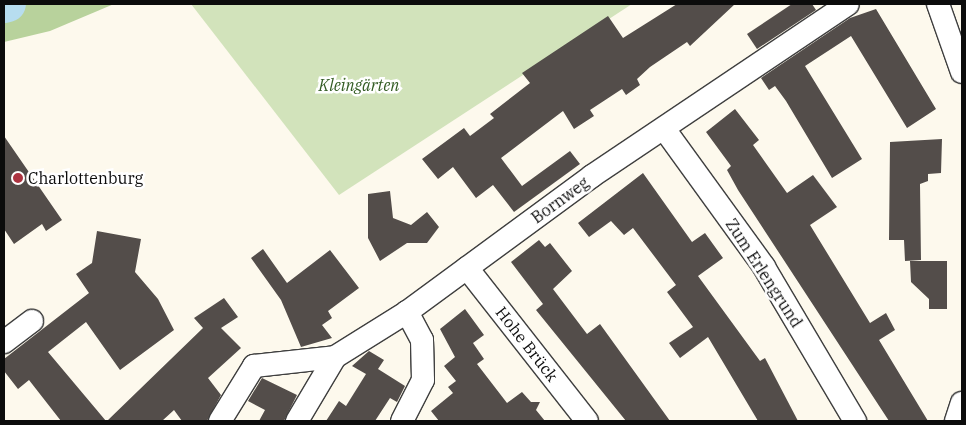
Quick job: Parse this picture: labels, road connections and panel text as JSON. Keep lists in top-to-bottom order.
{
  "streets": {
    "street": ["Bornweg", "Zum Erlengrund", "Hohe Brück"]
  },
  "crossings": [
    ["Bornweg", "Zum Erlengrund"],
    ["Bornweg", "Hohe Brück"]
  ],
  "parks": ["Kleingärten"],
  "places": ["Charlottenburg"]
}
